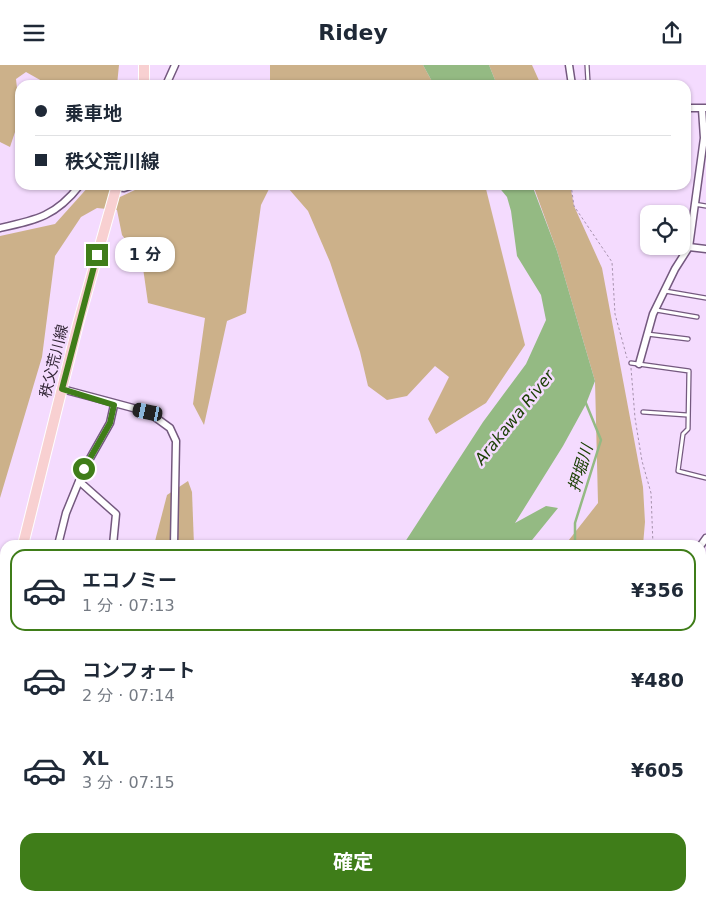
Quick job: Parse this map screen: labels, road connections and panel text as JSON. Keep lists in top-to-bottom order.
{
  "streets": {
    "main road": ["秩父荒川線"]
  },
  "water": ["Arakawa River", "押堀川"],
  "page": {
    "header": "Ridey",
    "banner": ["乗車地", "秩父荒川線"],
    "bubble": "1 分",
    "list": [
      {
        "name": "エコノミー",
        "note": "1 分 · 07:13",
        "value": "¥356"
      },
      {
        "name": "コンフォート",
        "note": "2 分 · 07:14",
        "value": "¥480"
      },
      {
        "name": "XL",
        "note": "3 分 · 07:15",
        "value": "¥605"
      }
    ],
    "buttons": "確定"
  }
}
